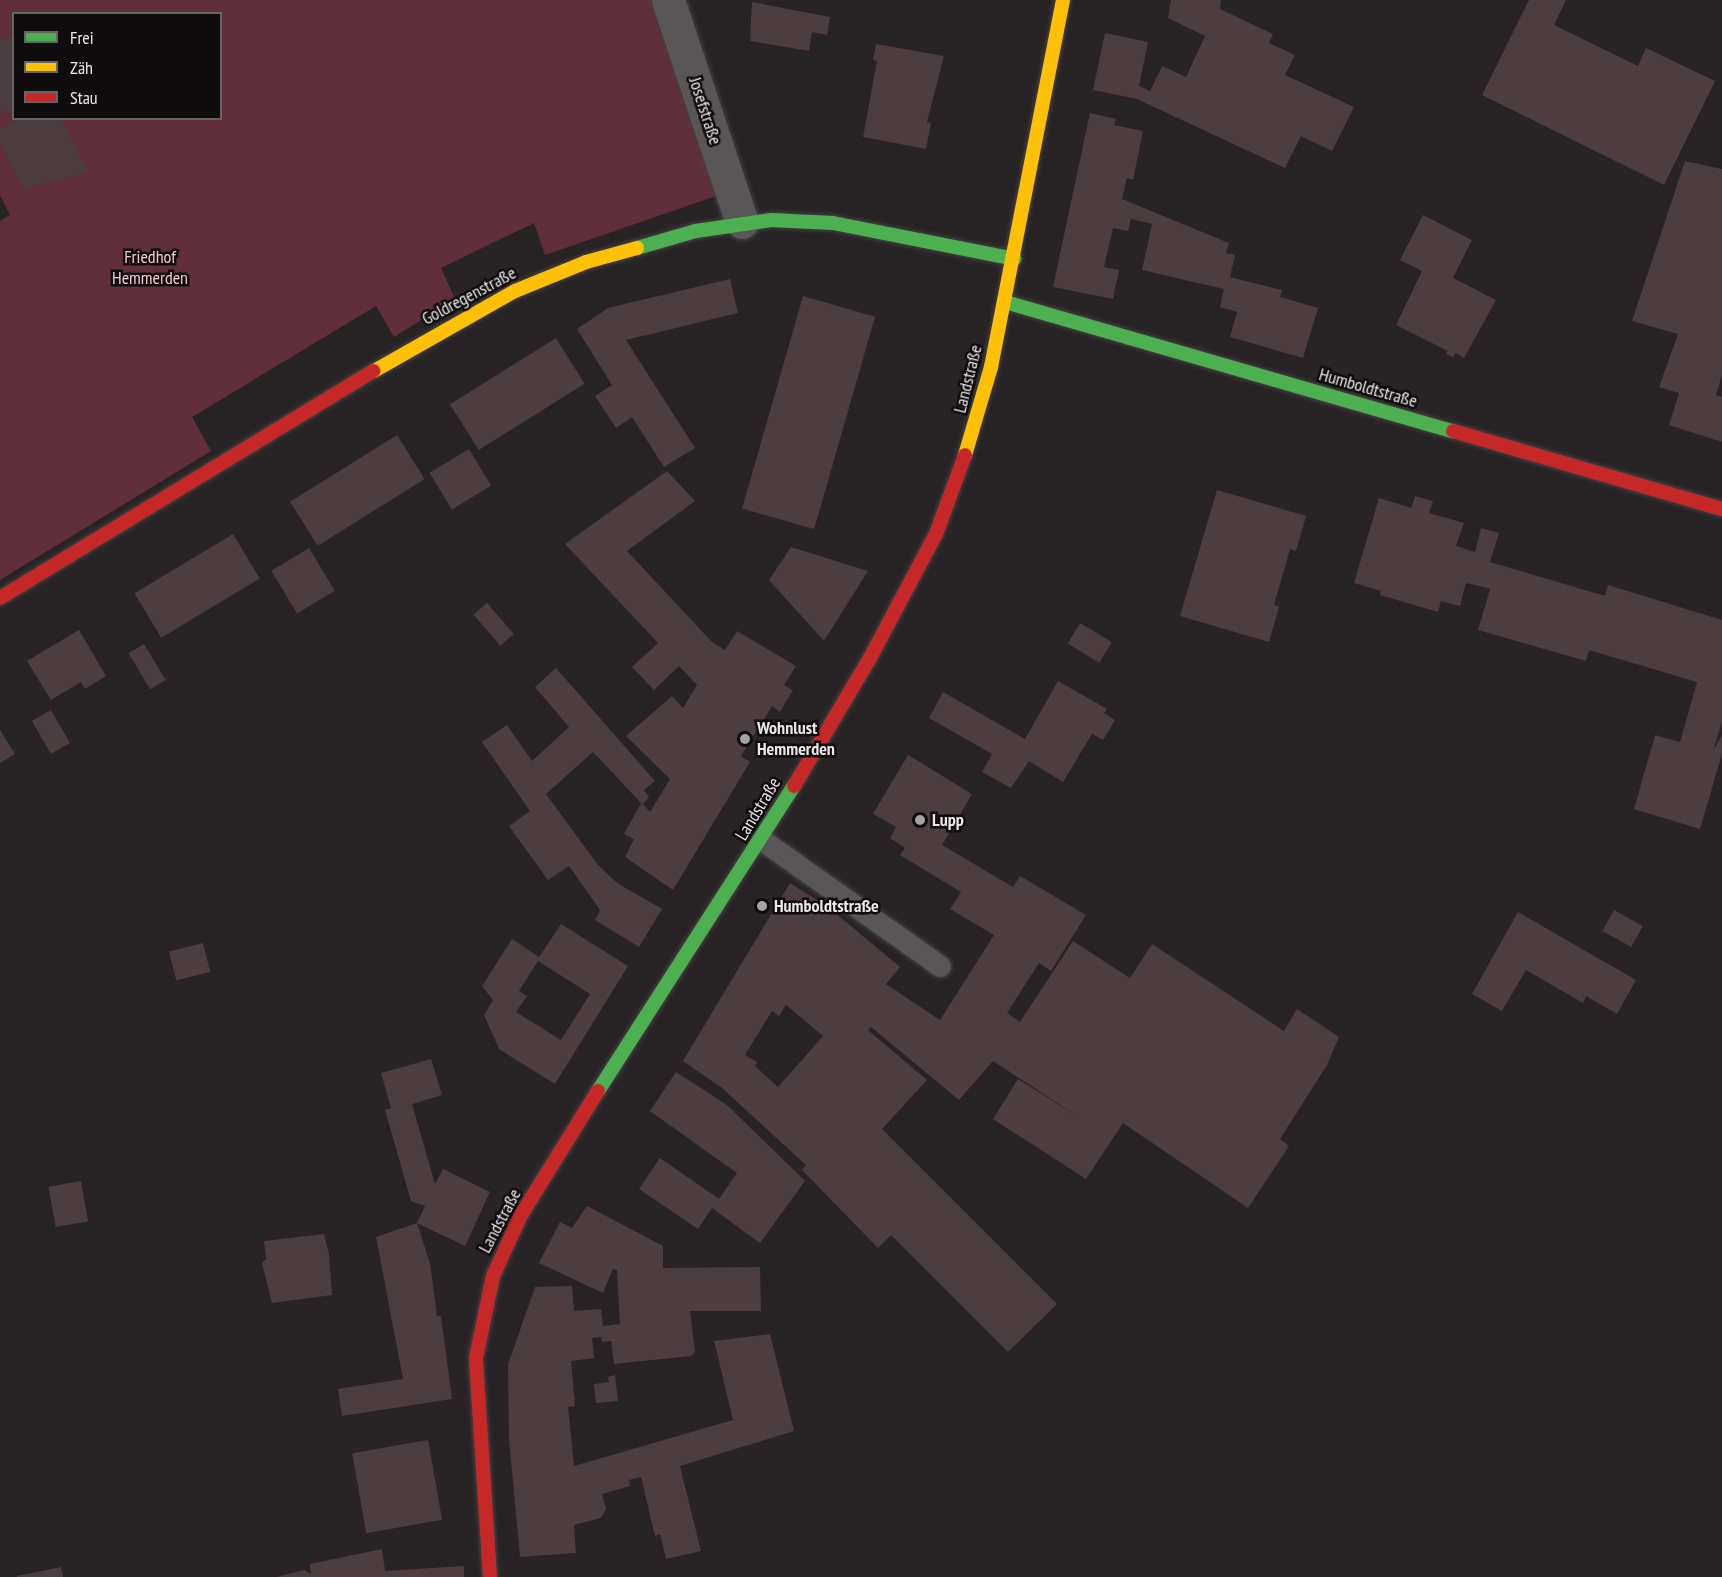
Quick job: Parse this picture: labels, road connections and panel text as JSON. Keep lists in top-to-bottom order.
{
  "streets": {
    "street": [
      "Josefstraße",
      "Goldregenstraße",
      "Landstraße",
      "Humboldtstraße"
    ]
  },
  "crossings": [
    ["Josefstraße", "Goldregenstraße"],
    ["Goldregenstraße", "Landstraße"],
    ["Landstraße", "Humboldtstraße"]
  ],
  "parks": ["Friedhof Hemmerden"],
  "places": ["Wohnlust Hemmerden", "Lupp", "Humboldtstraße"],
  "legend": ["Frei", "Zäh", "Stau"]
}
